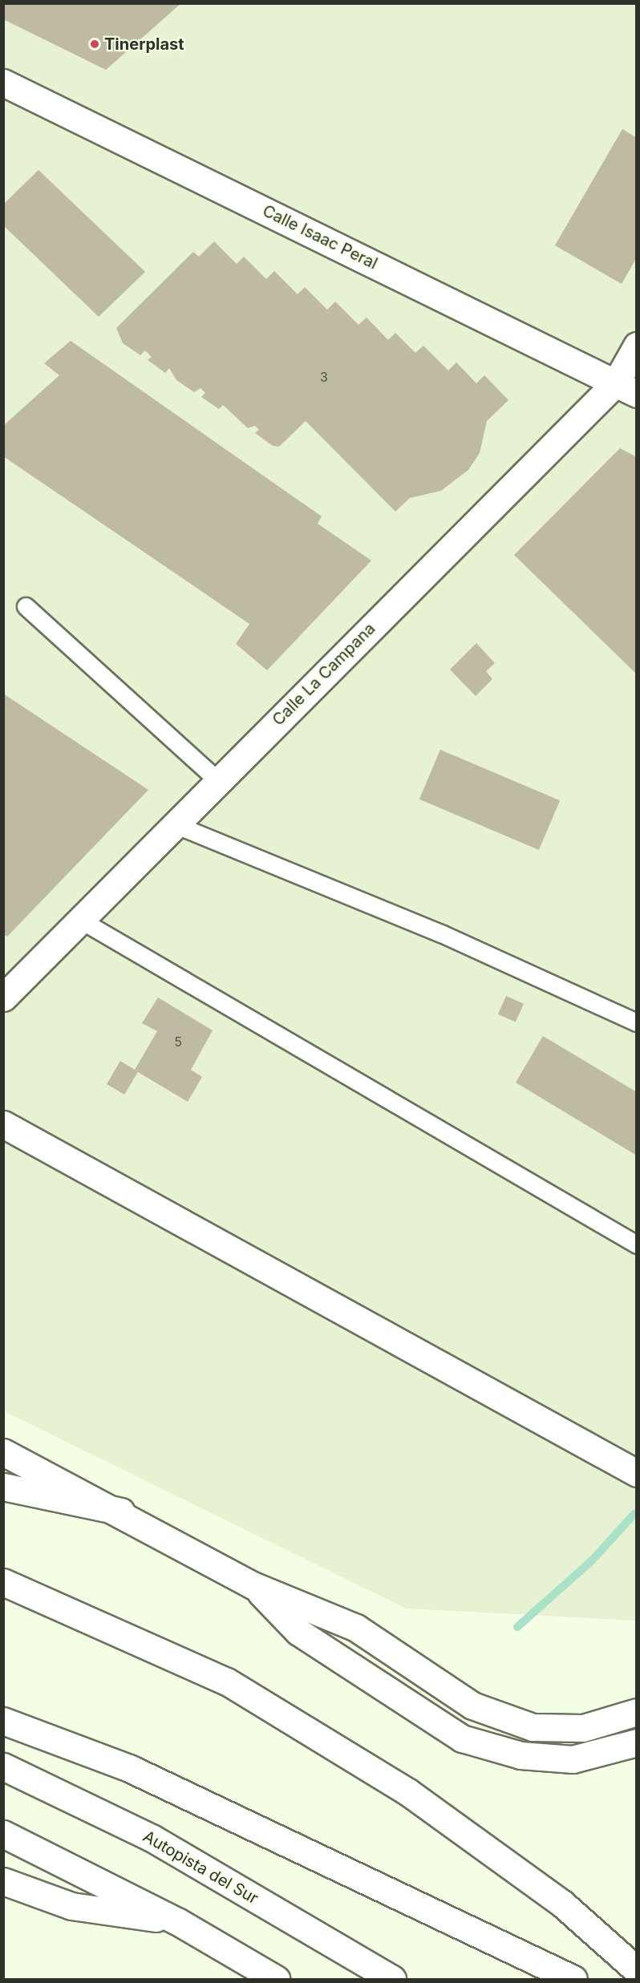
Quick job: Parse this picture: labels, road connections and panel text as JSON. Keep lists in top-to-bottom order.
{
  "streets": {
    "main road": ["Calle Isaac Peral", "Calle La Campana", "Autopista del Sur"]
  },
  "crossings": [
    ["Calle Isaac Peral", "Calle La Campana"]
  ],
  "places": ["Tinerplast"],
  "house_numbers": ["3", "5"]
}
